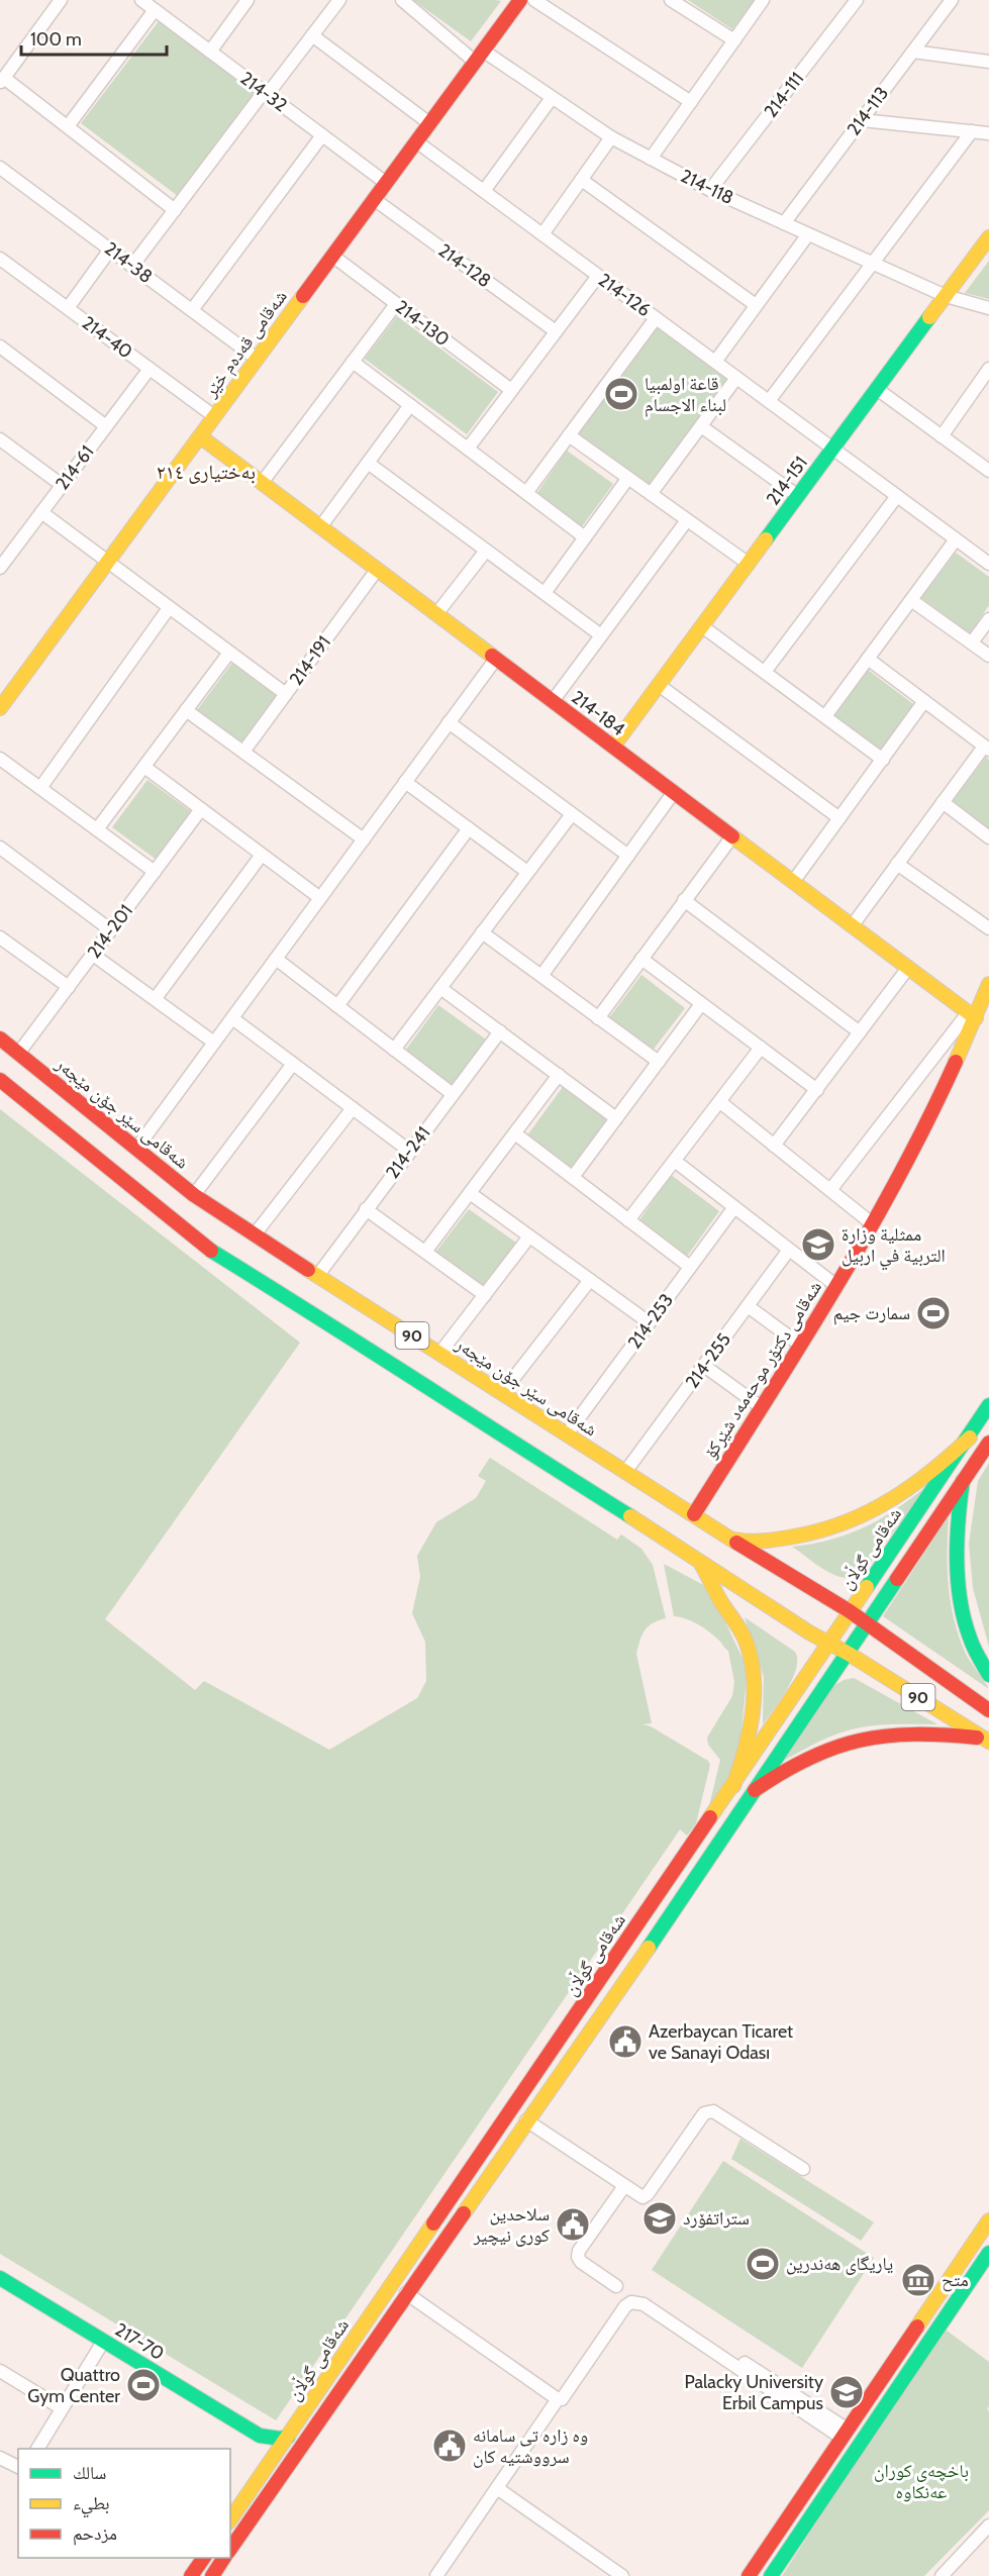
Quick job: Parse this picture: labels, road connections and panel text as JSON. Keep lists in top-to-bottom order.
{
  "streets": {
    "main road": [
      "شەقامی قەدەم خێر",
      "214-151",
      "214-184",
      "شەقامی سێر جۆن مێجەر",
      "90",
      "شەقامی دکتۆر موحەمەد شێرکۆ",
      "شەقامی گوڵان",
      "217-70"
    ],
    "street": [
      "214-32",
      "214-111",
      "214-113",
      "214-118",
      "214-38",
      "214-128",
      "214-126",
      "214-130",
      "214-40",
      "214-61",
      "214-191",
      "214-201",
      "214-241",
      "214-253",
      "214-255"
    ]
  },
  "crossings": [
    ["214-32", "شەقامی قەدەم خێر"],
    ["214-111", "214-118"],
    ["214-113", "214-118"],
    ["214-118", "شەقامی قەدەم خێر"],
    ["214-118", "214-151"],
    ["214-38", "شەقامی قەدەم خێر"],
    ["214-128", "شەقامی قەدەم خێر"],
    ["214-126", "شەقامی قەدەم خێر"],
    ["214-126", "214-151"],
    ["214-130", "شەقامی قەدەم خێر"],
    ["214-40", "شەقامی قەدەم خێر"],
    ["214-40", "214-61"],
    ["شەقامی قەدەم خێر", "214-184"],
    ["214-151", "214-184"],
    ["214-191", "214-184"],
    ["214-184", "شەقامی دکتۆر موحەمەد شێرکۆ"],
    ["214-201", "شەقامی سێر جۆن مێجەر"],
    ["شەقامی سێر جۆن مێجەر", "214-241"],
    ["شەقامی سێر جۆن مێجەر", "214-253"],
    ["شەقامی سێر جۆن مێجەر", "90"],
    ["شەقامی سێر جۆن مێجەر", "214-255"],
    ["شەقامی سێر جۆن مێجەر", "شەقامی دکتۆر موحەمەد شێرکۆ"],
    ["شەقامی سێر جۆن مێجەر", "شەقامی گوڵان"],
    ["90", "شەقامی گوڵان"],
    ["شەقامی گوڵان", "217-70"]
  ],
  "districts": ["بەختیاری ٢١٤"],
  "parks": ["باخچەی کوران عەنکاوە"],
  "places": {
    "sports": [
      "قاعة اولمبيا لبناء الاجسام",
      "سمارت جیم",
      "یاریگای هەندرین",
      "Quattro Gym Center"
    ],
    "school or university": ["ممثلية وزارة التربية في اربيل", "ستراتفۆرد", "Palacky University Erbil Campus"],
    "public building": ["Azerbaycan Ticaret ve Sanayi Odası", "سلاحدین كوری نیچیر", "وه زاره تى سامانه سرووشتيه كان"],
    "museum": ["متح"]
  },
  "legend": ["سالك", "بطيء", "مزدحم"],
  "scale_bar": "100 m"
}
